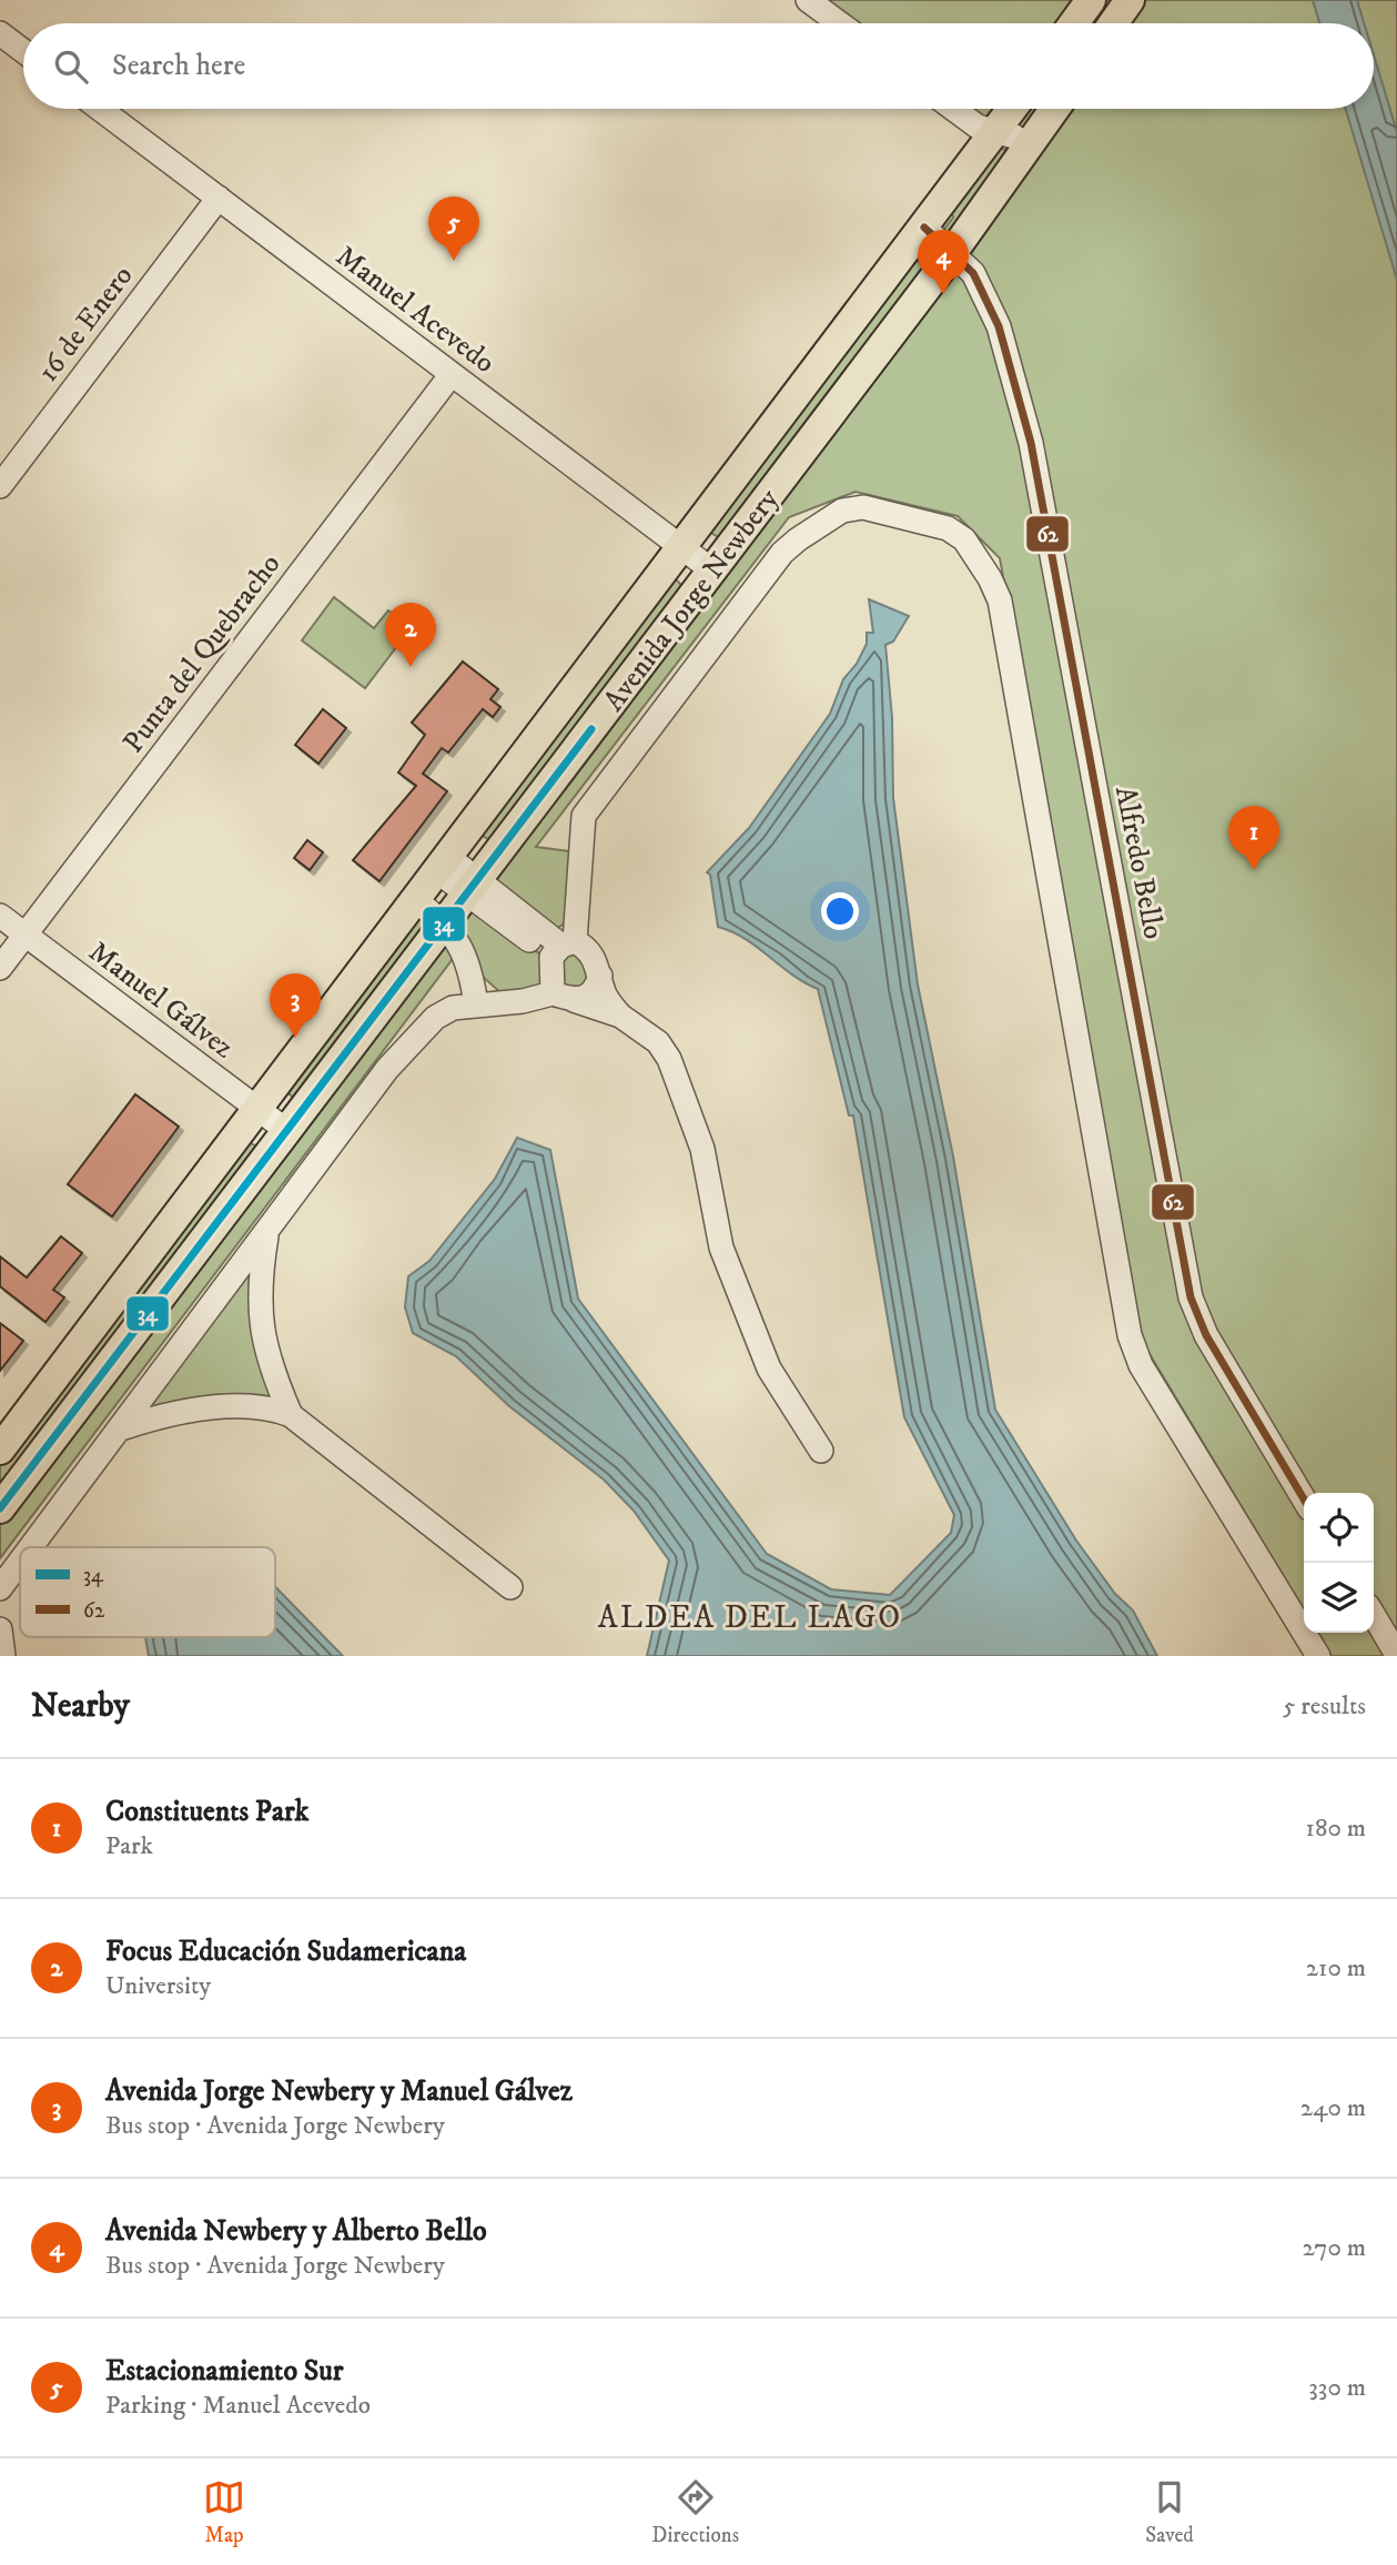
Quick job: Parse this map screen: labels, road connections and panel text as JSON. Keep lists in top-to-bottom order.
{
  "streets": {
    "main road": ["Avenida Jorge Newbery"],
    "street": [
      "Manuel Acevedo",
      "16 de Enero",
      "Punta del Quebracho",
      "Alfredo Bello",
      "Manuel Gálvez"
    ]
  },
  "crossings": [
    ["Manuel Acevedo", "16 de Enero"],
    ["Manuel Acevedo", "Avenida Jorge Newbery"],
    ["Manuel Acevedo", "Punta del Quebracho"],
    ["Avenida Jorge Newbery", "Alfredo Bello"],
    ["Avenida Jorge Newbery", "Manuel Gálvez"],
    ["Punta del Quebracho", "Manuel Gálvez"]
  ],
  "districts": ["ALDEA DEL LAGO"],
  "lines": ["transit line 62", "transit line 34"],
  "legend": ["34", "62"],
  "page": {
    "search": "Search here",
    "pins": [
      "5",
      "4",
      "2",
      "1",
      "3"
    ],
    "heading": ["Nearby", "5 results"],
    "list": [
      {
        "mark": "1",
        "name": "Constituents Park",
        "note": "Park",
        "value": "180 m"
      },
      {
        "mark": "2",
        "name": "Focus Educación Sudamericana",
        "note": "University",
        "value": "210 m"
      },
      {
        "mark": "3",
        "name": "Avenida Jorge Newbery y Manuel Gálvez",
        "note": "Bus stop · Avenida Jorge Newbery",
        "value": "240 m"
      },
      {
        "mark": "4",
        "name": "Avenida Newbery y Alberto Bello",
        "note": "Bus stop · Avenida Jorge Newbery",
        "value": "270 m"
      },
      {
        "mark": "5",
        "name": "Estacionamiento Sur",
        "note": "Parking · Manuel Acevedo",
        "value": "330 m"
      }
    ],
    "nav": ["Map", "Directions", "Saved"]
  }
}
